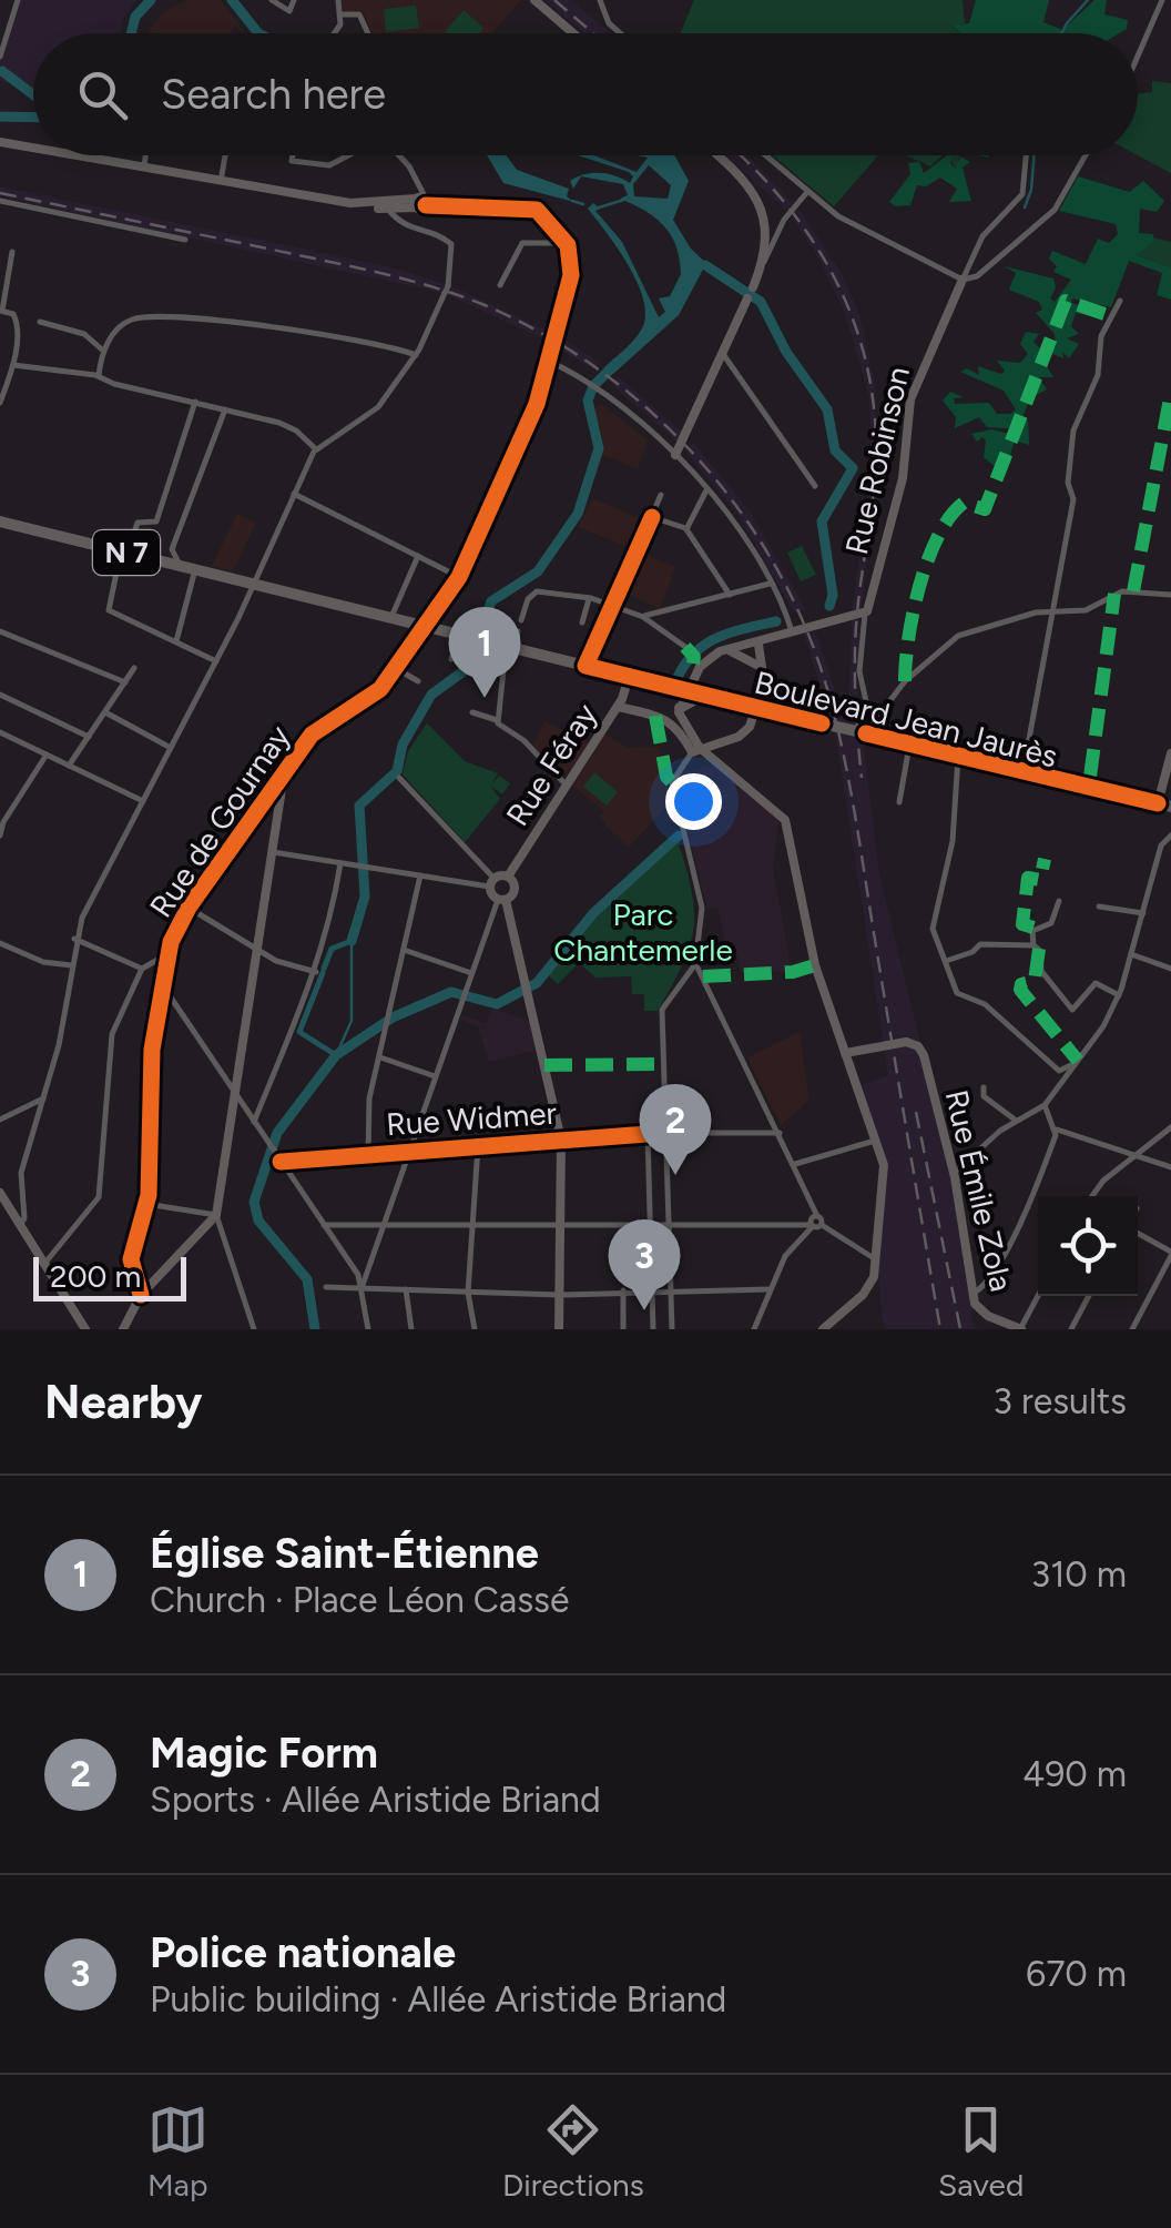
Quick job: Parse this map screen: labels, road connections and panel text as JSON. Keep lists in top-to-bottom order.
{
  "streets": {
    "main road": ["N 7", "Boulevard Jean Jaurès"],
    "street": [
      "Rue Robinson",
      "Rue Féray",
      "Rue de Gournay",
      "Rue Widmer",
      "Rue Émile Zola"
    ]
  },
  "crossings": [
    ["N 7", "Boulevard Jean Jaurès"],
    ["N 7", "Rue Féray"],
    ["N 7", "Rue de Gournay"]
  ],
  "parks": ["Parc Chantemerle"],
  "scale_bar": "200 m",
  "page": {
    "search": "Search here",
    "pins": ["1", "2", "3"],
    "scale": "200 m",
    "heading": ["Nearby", "3 results"],
    "list": [
      {
        "mark": "1",
        "name": "Église Saint-Étienne",
        "note": "Church · Place Léon Cassé",
        "value": "310 m"
      },
      {
        "mark": "2",
        "name": "Magic Form",
        "note": "Sports · Allée Aristide Briand",
        "value": "490 m"
      },
      {
        "mark": "3",
        "name": "Police nationale",
        "note": "Public building · Allée Aristide Briand",
        "value": "670 m"
      }
    ],
    "nav": ["Map", "Directions", "Saved"]
  }
}
